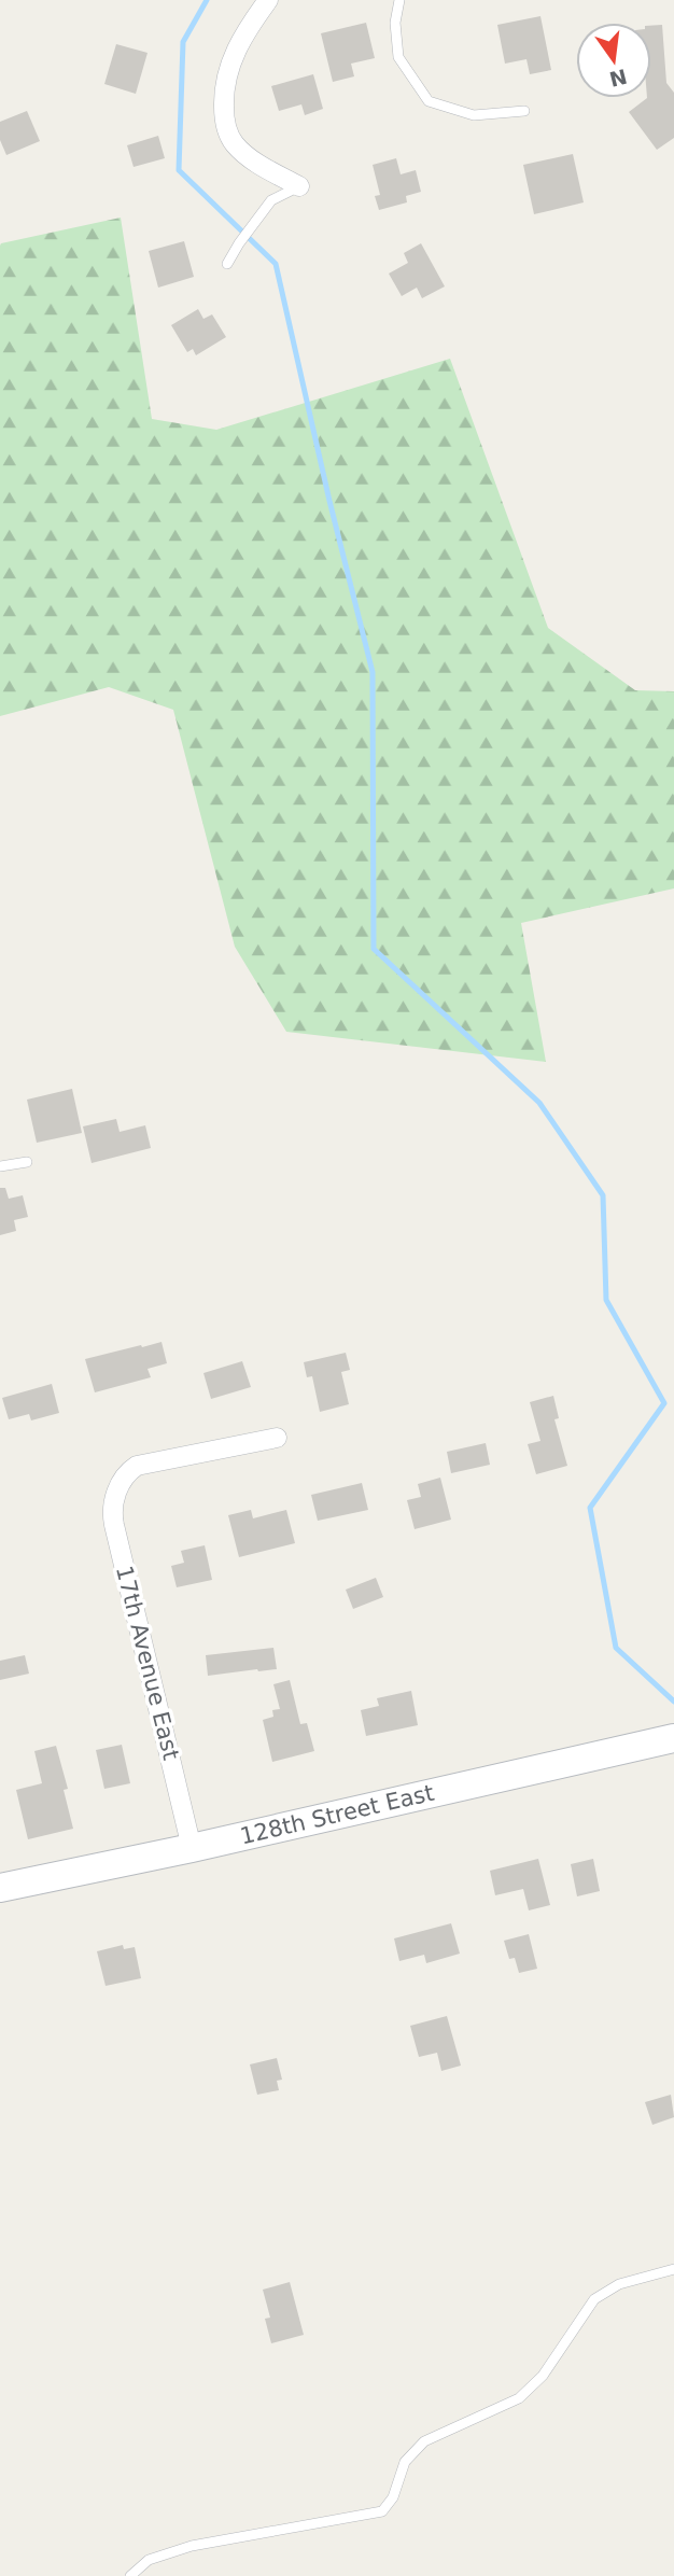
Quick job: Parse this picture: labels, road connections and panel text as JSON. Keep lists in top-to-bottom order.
{
  "streets": {
    "street": ["17th Avenue East", "128th Street East"]
  },
  "crossings": [
    ["17th Avenue East", "128th Street East"]
  ],
  "north": "bottom"
}
